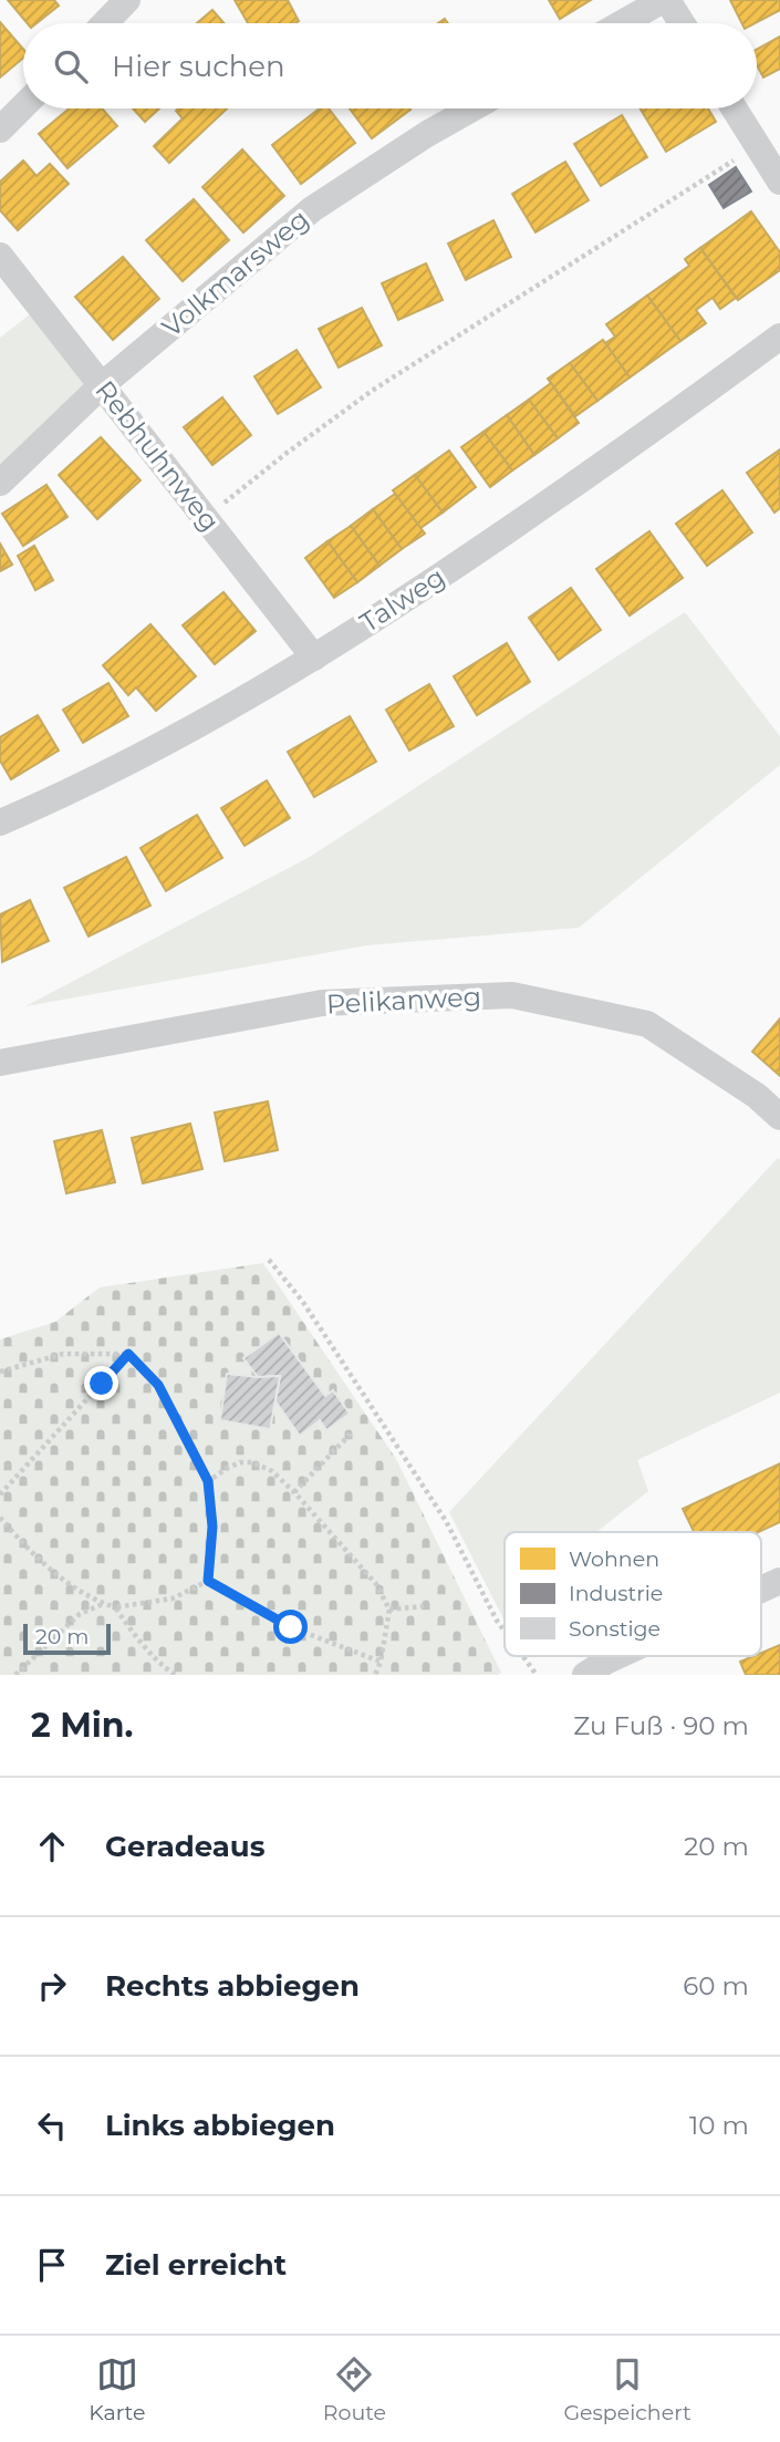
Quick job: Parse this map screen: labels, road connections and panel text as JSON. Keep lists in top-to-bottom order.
{
  "streets": {
    "street": [
      "Volkmarsweg",
      "Rebhuhnweg",
      "Talweg",
      "Pelikanweg"
    ]
  },
  "crossings": [
    ["Volkmarsweg", "Rebhuhnweg"],
    ["Rebhuhnweg", "Talweg"]
  ],
  "legend": ["Wohnen", "Industrie", "Sonstige"],
  "scale_bar": "20 m",
  "page": {
    "search": "Hier suchen",
    "scale": "20 m",
    "heading": ["2 Min.", "Zu Fuß · 90 m"],
    "list": [
      ["Geradeaus", "20 m"],
      ["Rechts abbiegen", "60 m"],
      ["Links abbiegen", "10 m"],
      "Ziel erreicht"
    ],
    "nav": ["Karte", "Route", "Gespeichert"]
  }
}
